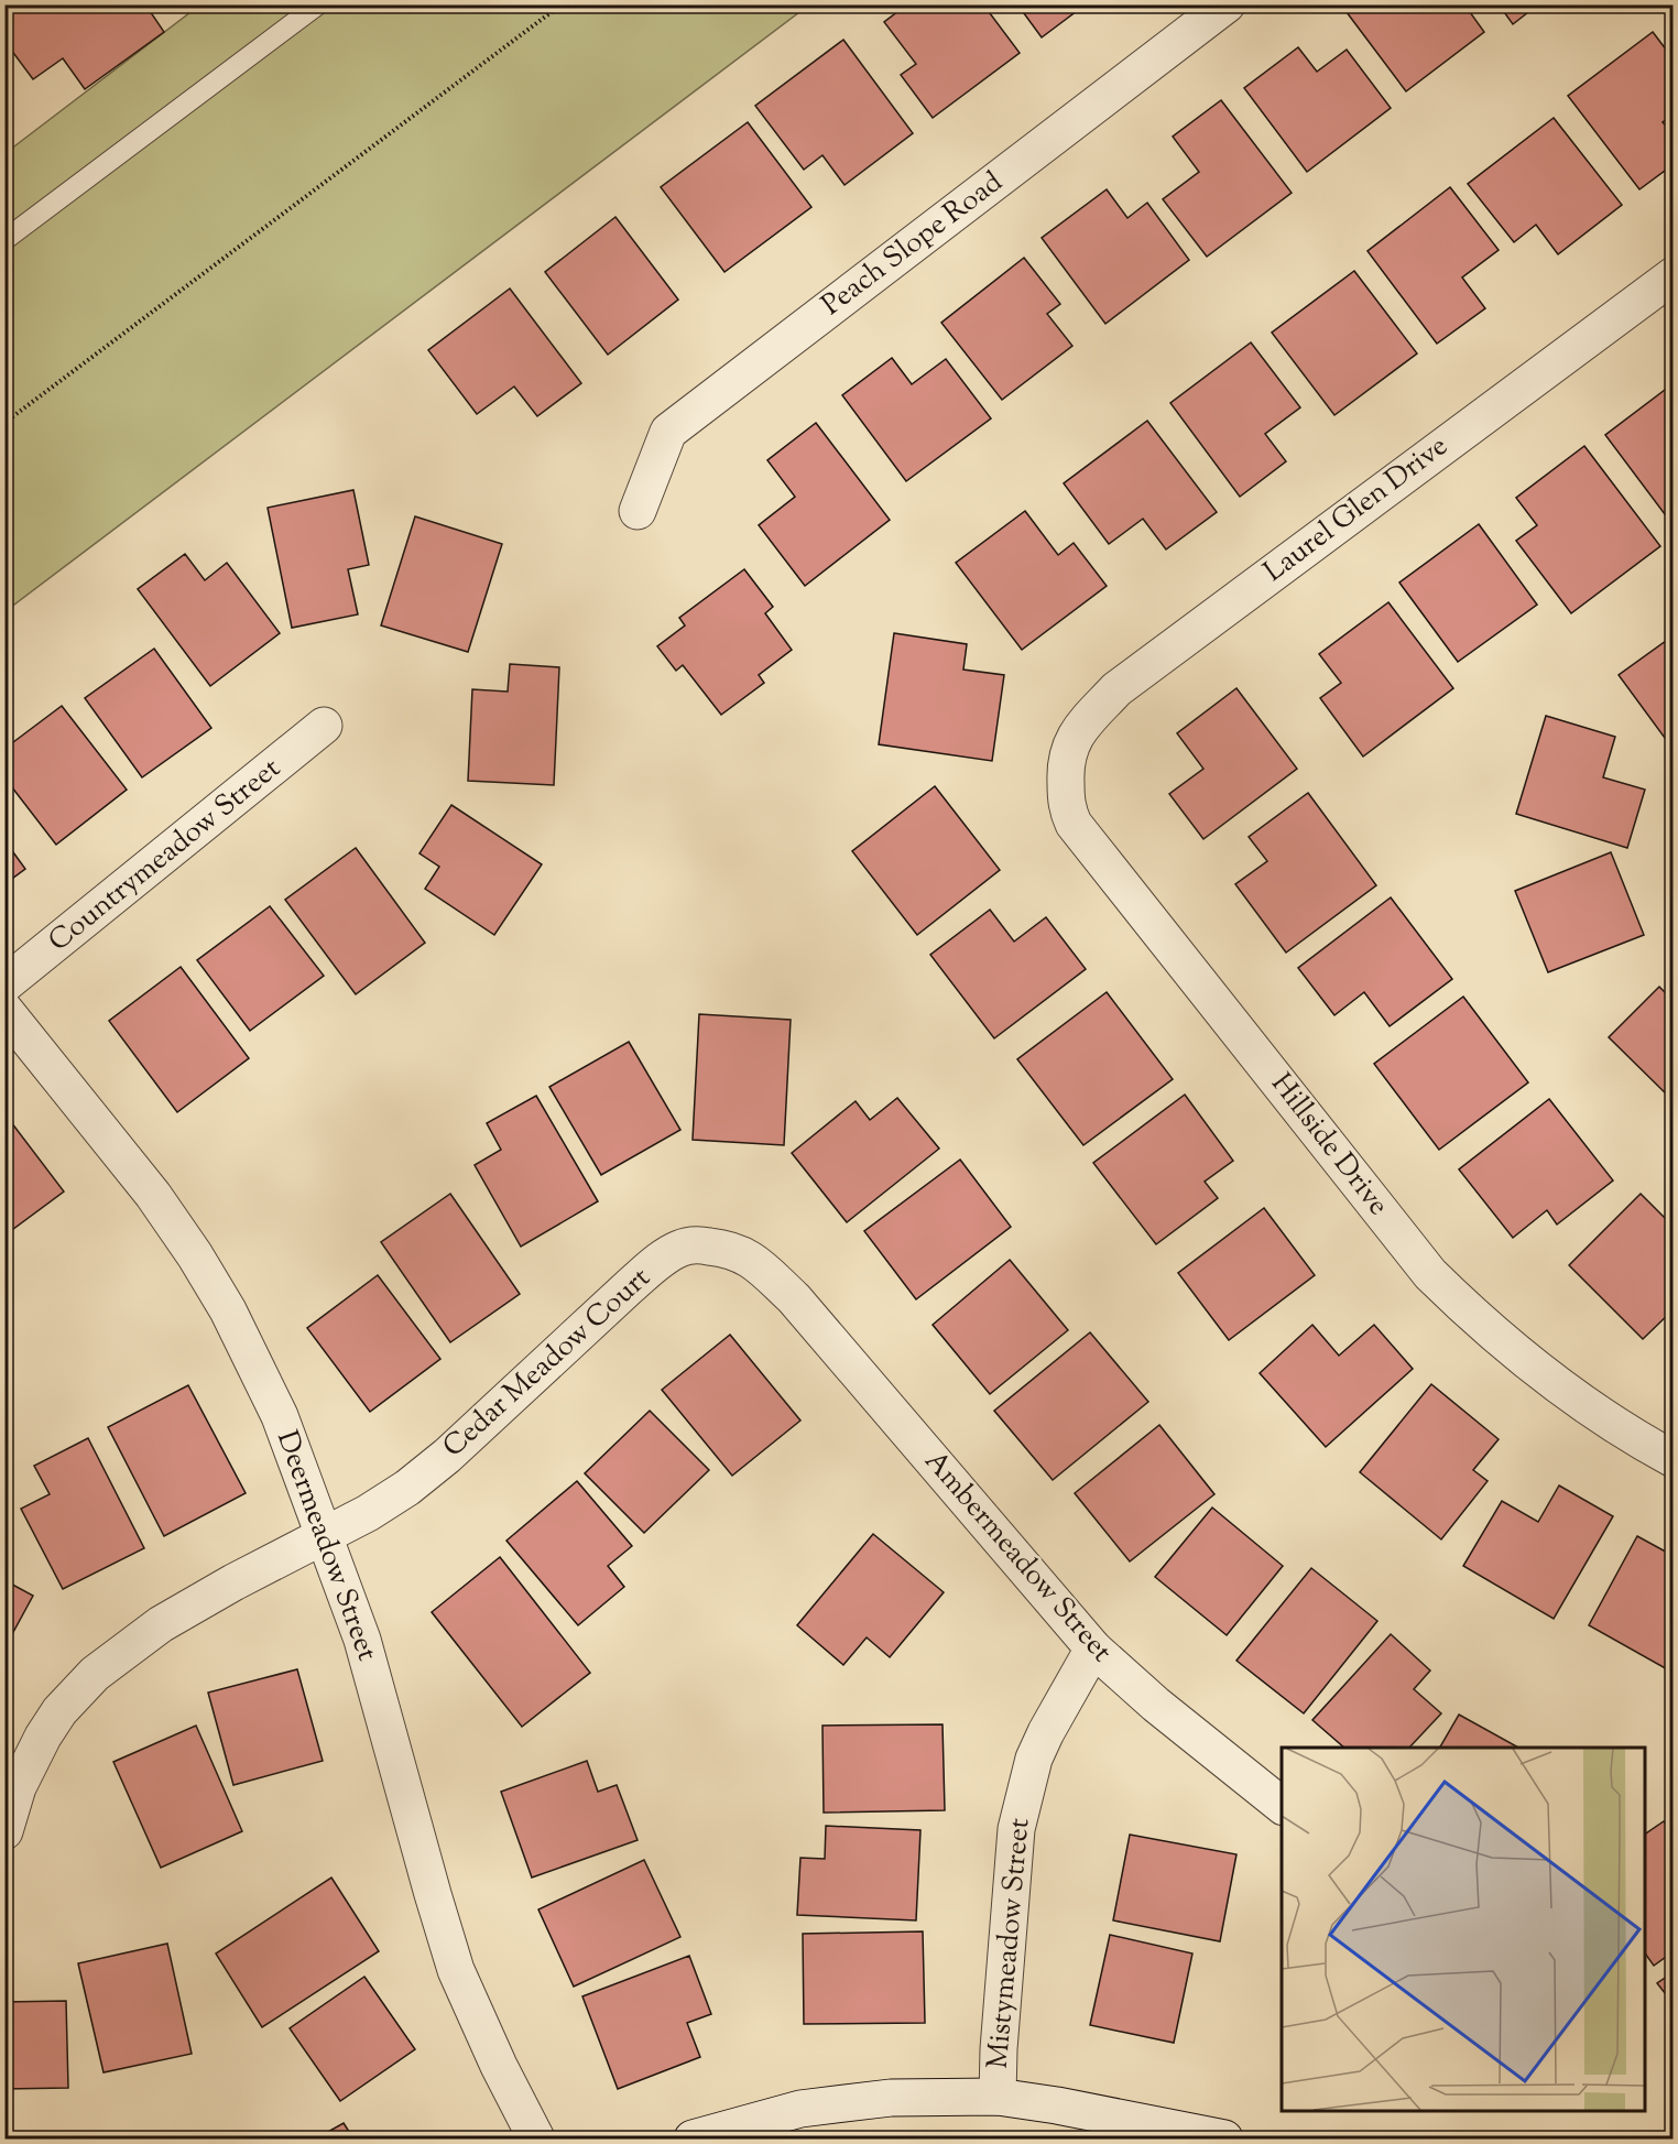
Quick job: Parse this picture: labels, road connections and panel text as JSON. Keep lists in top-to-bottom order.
{
  "streets": {
    "street": [
      "Peach Slope Road",
      "Laurel Glen Drive",
      "Countrymeadow Street",
      "Hillside Drive",
      "Cedar Meadow Court",
      "Deermeadow Street",
      "Ambermeadow Street",
      "Mistymeadow Street"
    ]
  },
  "crossings": [
    ["Laurel Glen Drive", "Hillside Drive"],
    ["Cedar Meadow Court", "Deermeadow Street"],
    ["Cedar Meadow Court", "Ambermeadow Street"],
    ["Ambermeadow Street", "Mistymeadow Street"]
  ]
}
